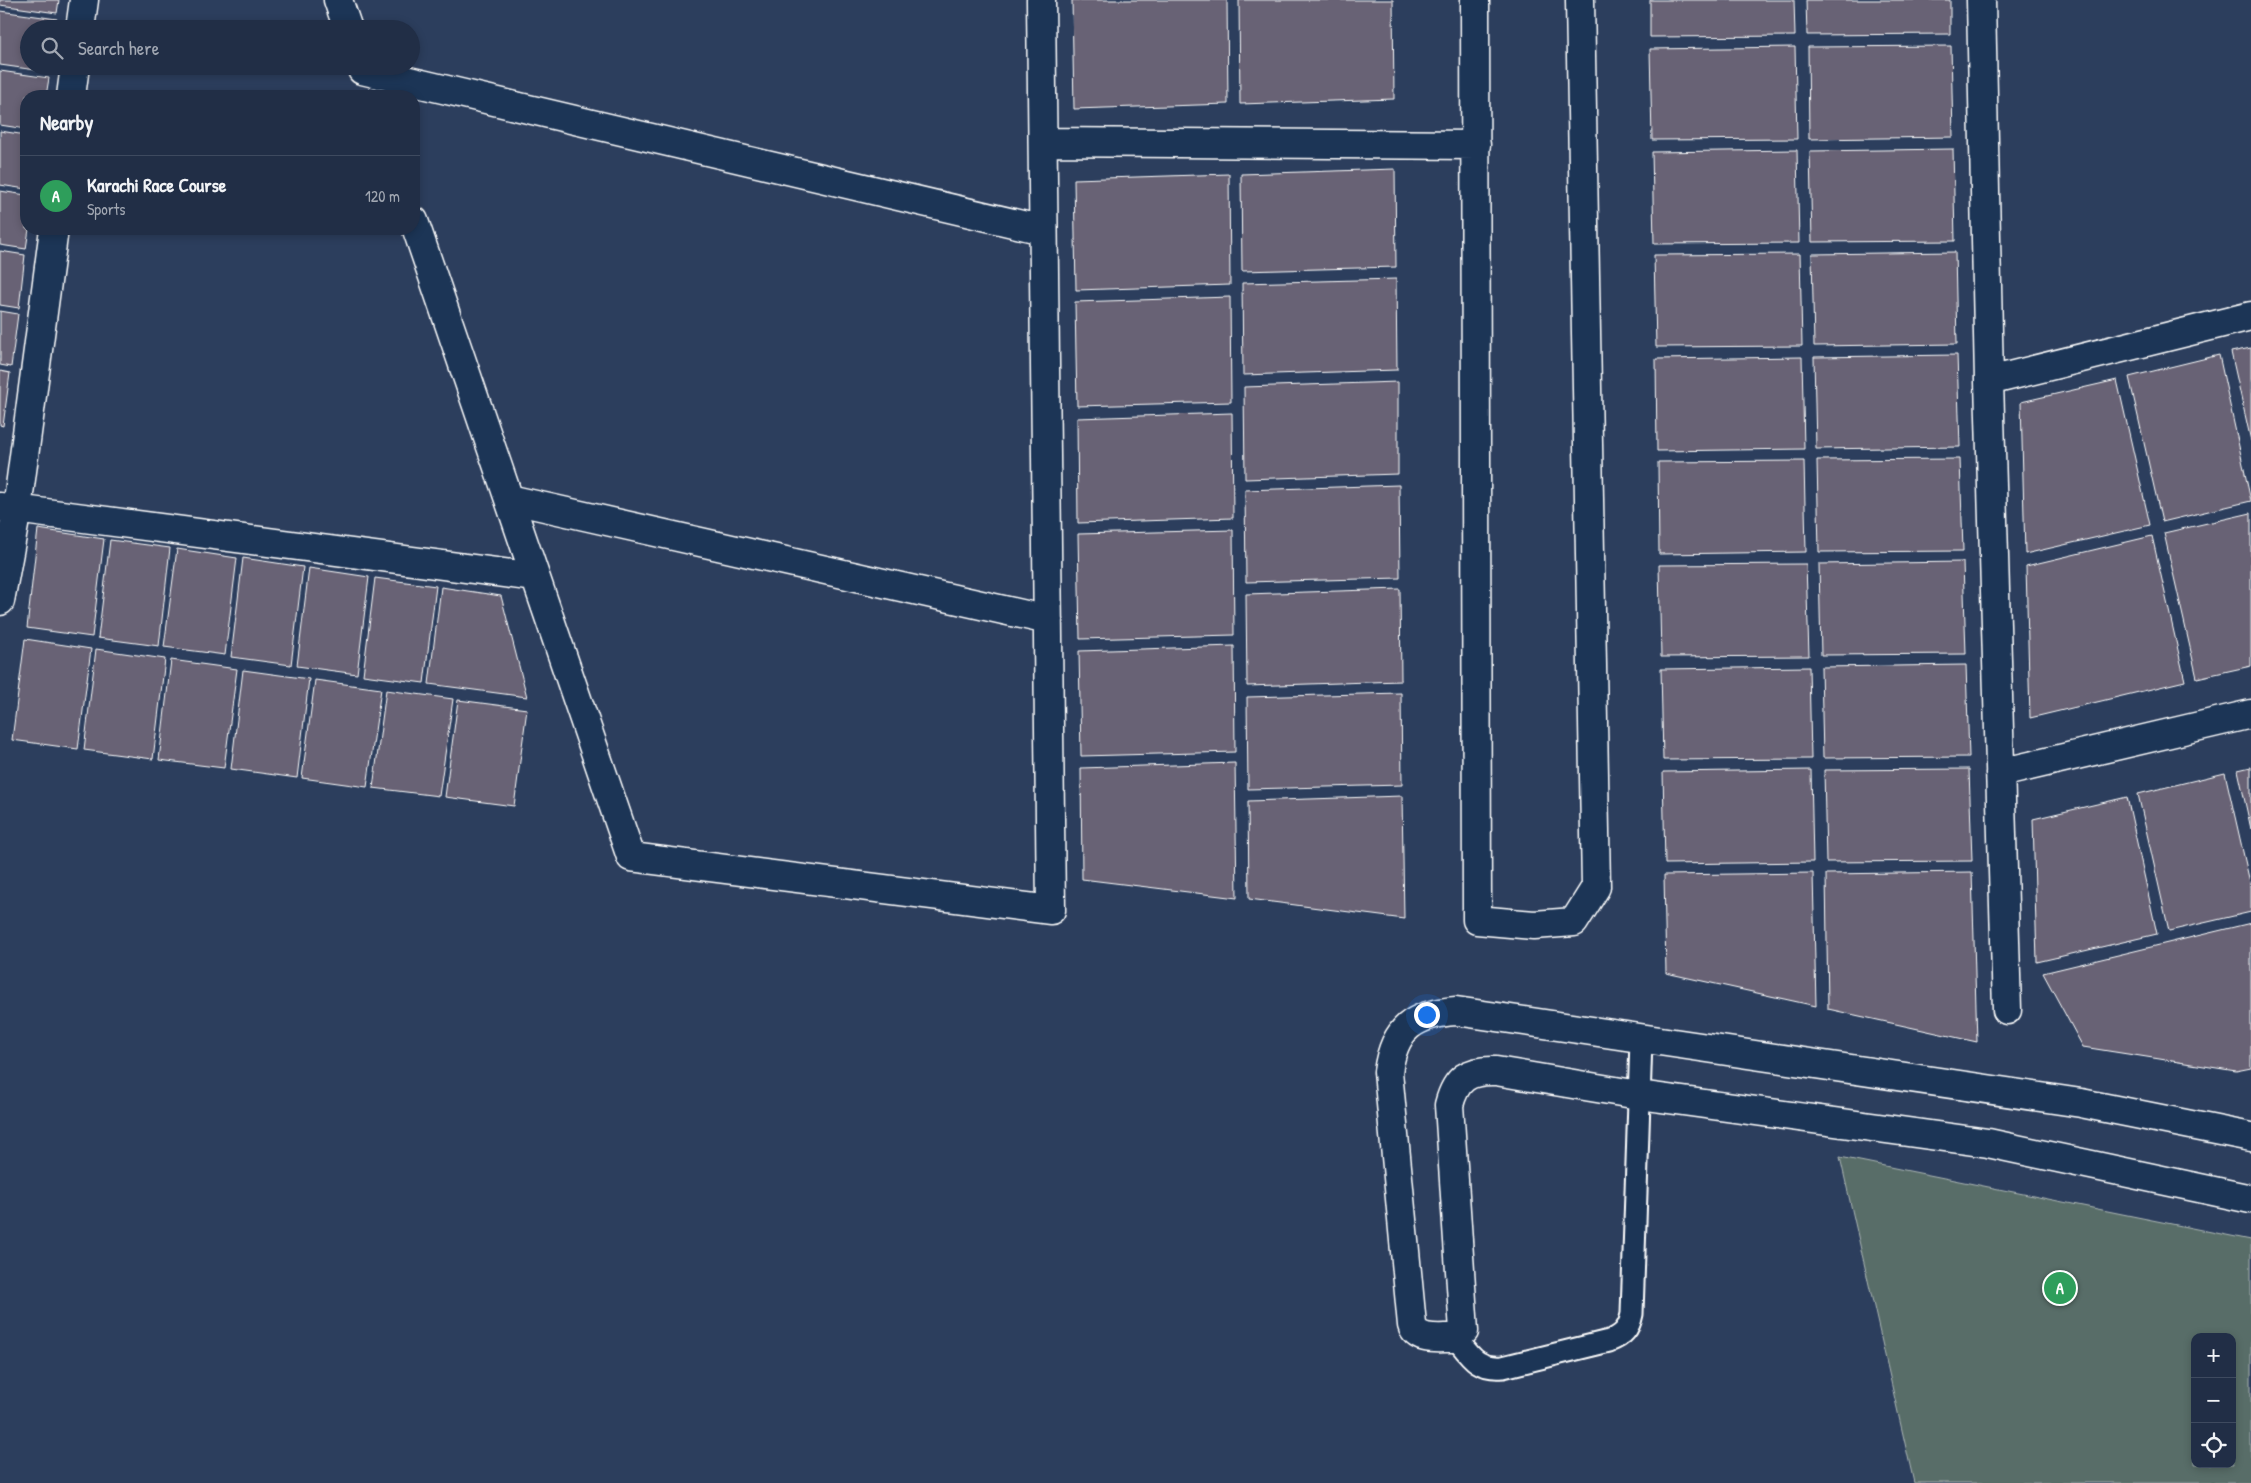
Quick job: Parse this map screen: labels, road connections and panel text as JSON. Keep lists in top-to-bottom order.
{
  "page": {
    "search": "Search here",
    "heading": "Nearby",
    "list": [
      {
        "mark": "A",
        "name": "Karachi Race Course",
        "note": "Sports",
        "value": "120 m"
      }
    ],
    "pins": "A",
    "map_buttons": ["+", "−"]
  }
}
